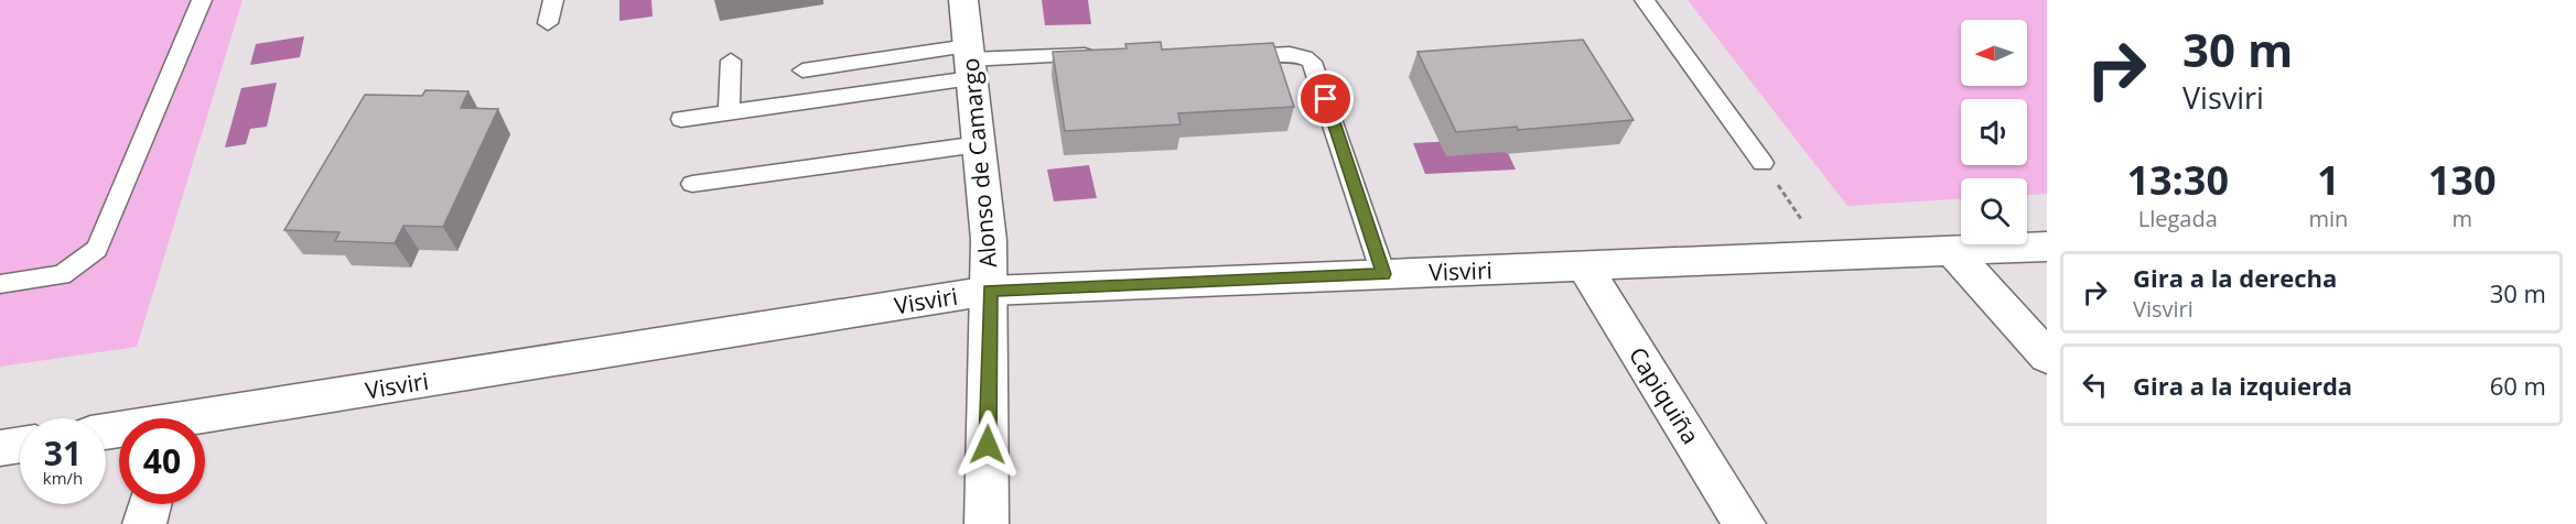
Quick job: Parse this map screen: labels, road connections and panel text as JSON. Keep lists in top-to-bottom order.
{
  "streets": {
    "street": ["Alonso de Camargo", "Visviri", "Capiquiña"]
  },
  "crossings": [
    ["Alonso de Camargo", "Visviri"],
    ["Visviri", "Capiquiña"]
  ],
  "north": "left",
  "page": {
    "turn": ["30 m", "Visviri"],
    "eta": [
      "13:30",
      "Llegada",
      "1",
      "min",
      "130",
      "m"
    ],
    "list": [
      {
        "name": "Gira a la derecha",
        "note": "Visviri",
        "value": "30 m"
      },
      {
        "name": "Gira a la izquierda",
        "value": "60 m"
      }
    ],
    "speed": "31 km/h",
    "limit": "40"
  }
}
